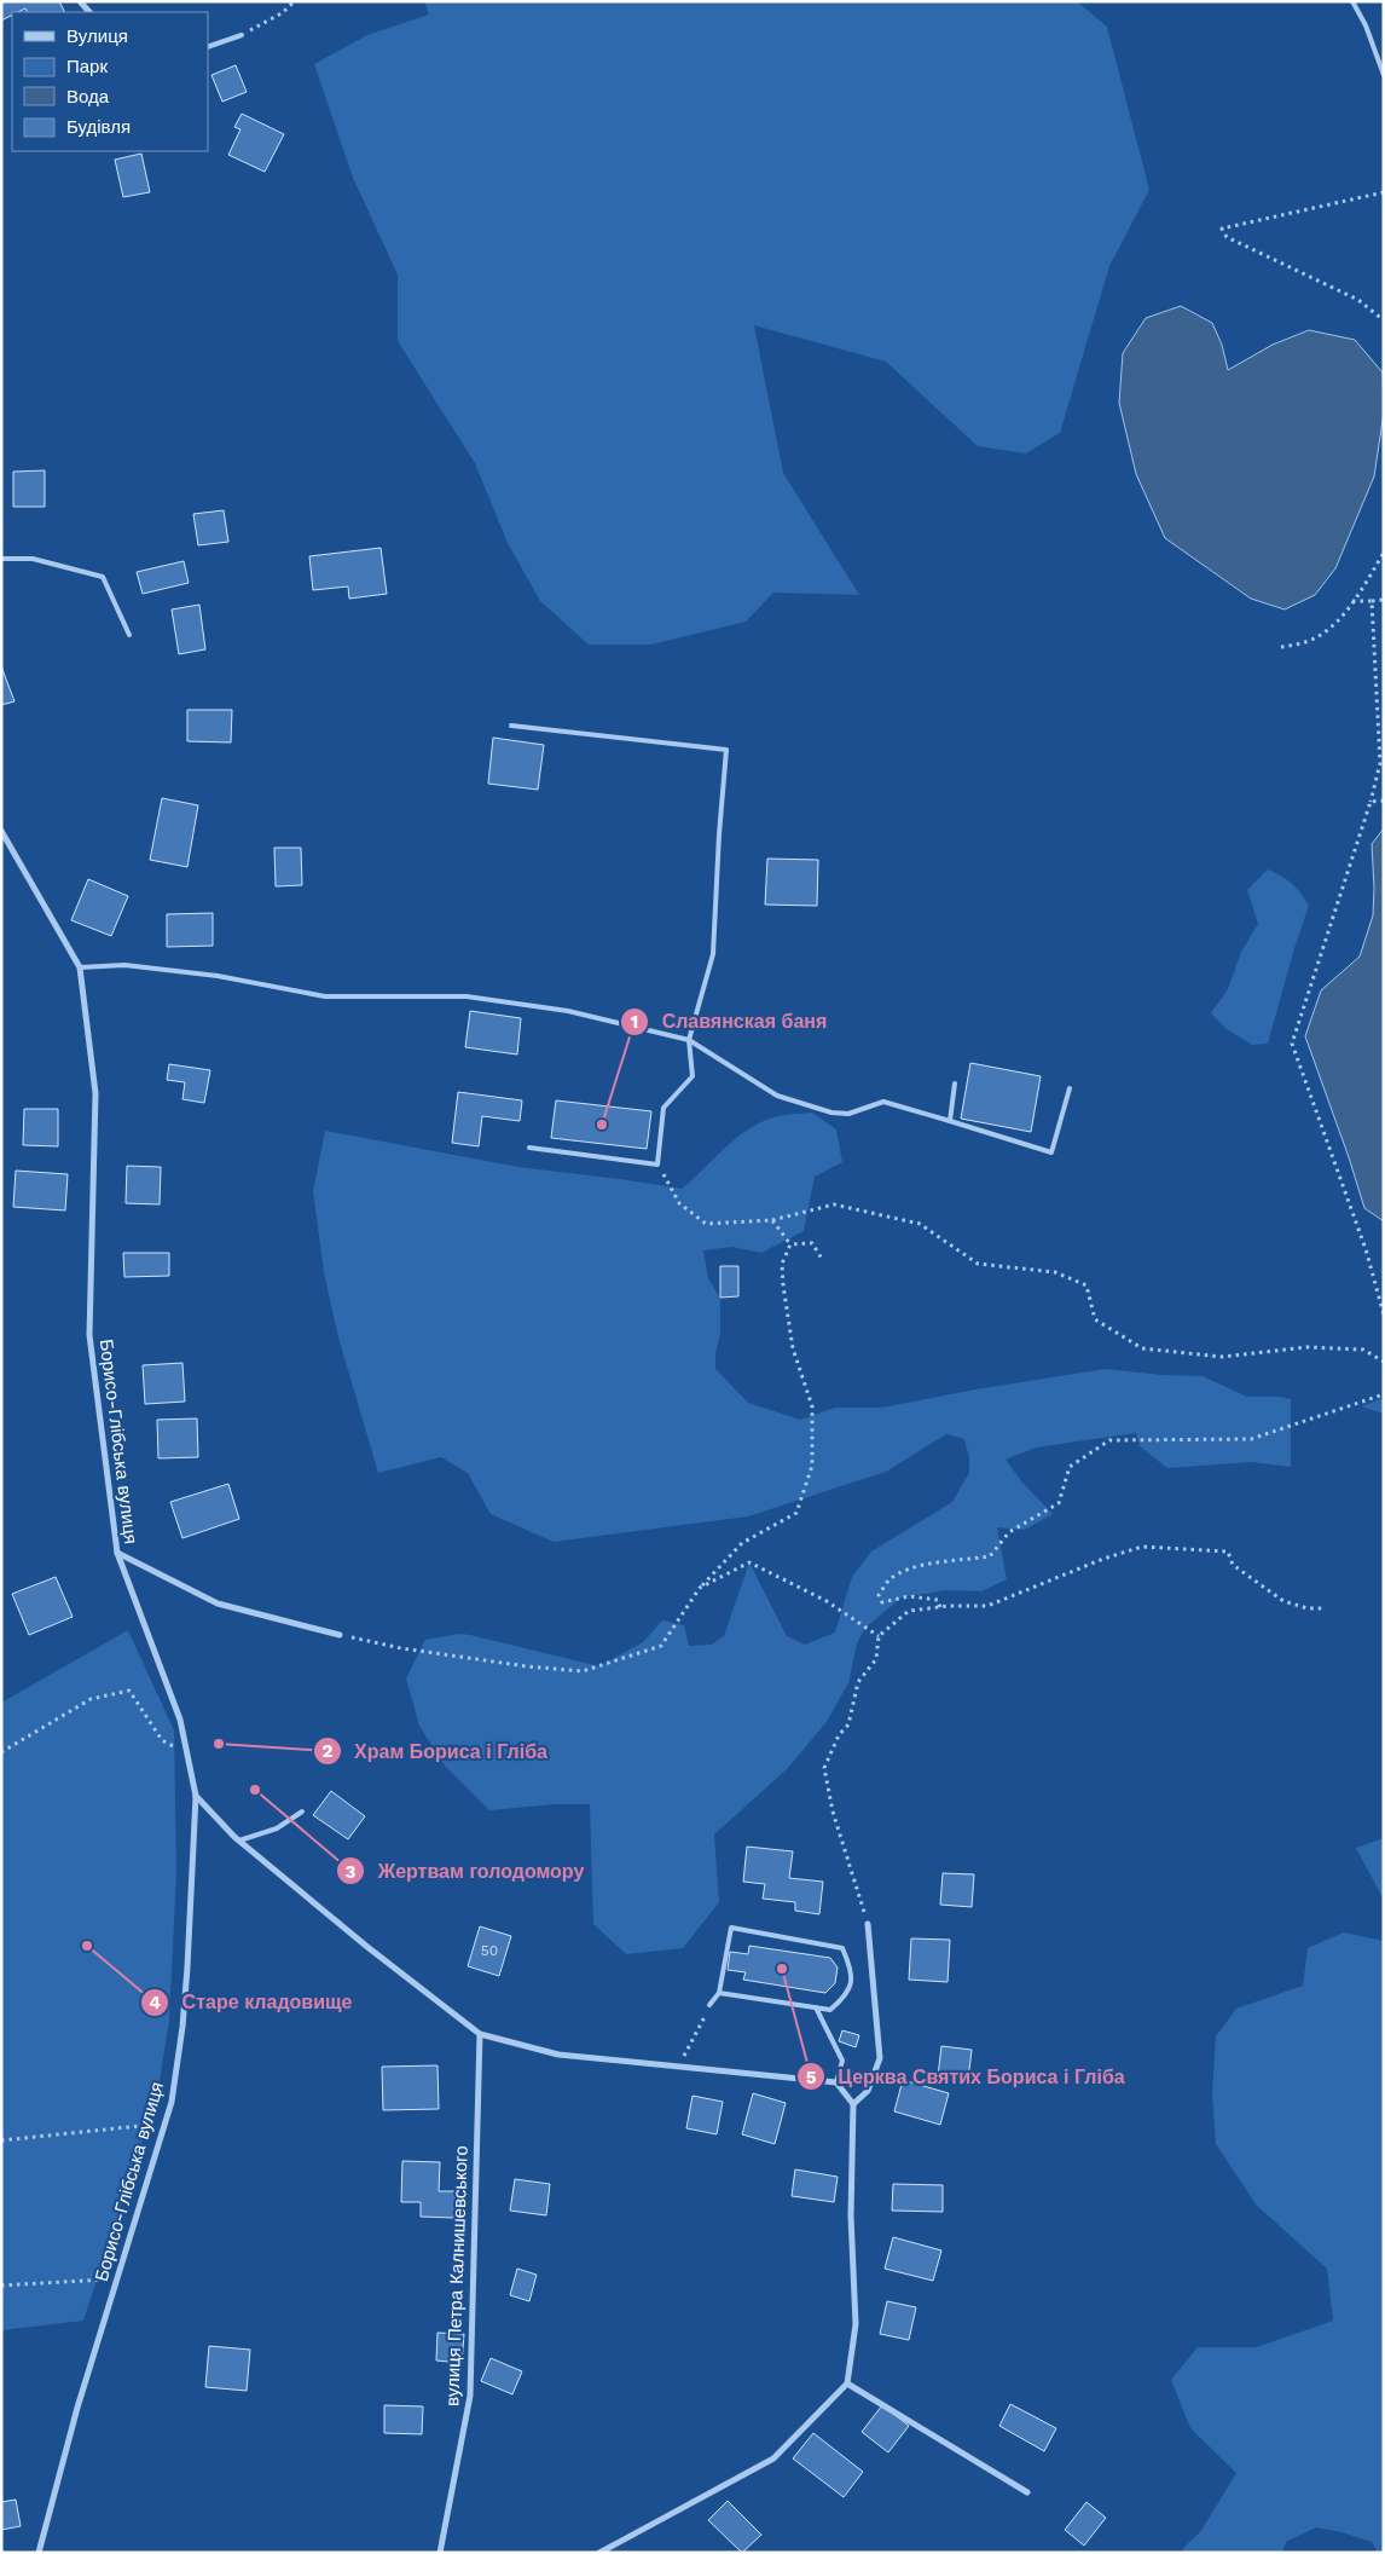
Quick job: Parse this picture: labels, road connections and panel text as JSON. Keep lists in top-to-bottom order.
{
  "streets": {
    "street": ["Борисо-Глібська вулиця", "вулиця Петра Калнишевського"]
  },
  "places": [
    "Славянская баня",
    "Храм Бориса і Гліба",
    "Жертвам голодомору",
    "Старе кладовище",
    "Церква Святих Бориса і Гліба"
  ],
  "house_numbers": ["50"],
  "legend": [
    "Вулиця",
    "Парк",
    "Вода",
    "Будівля"
  ]
}
